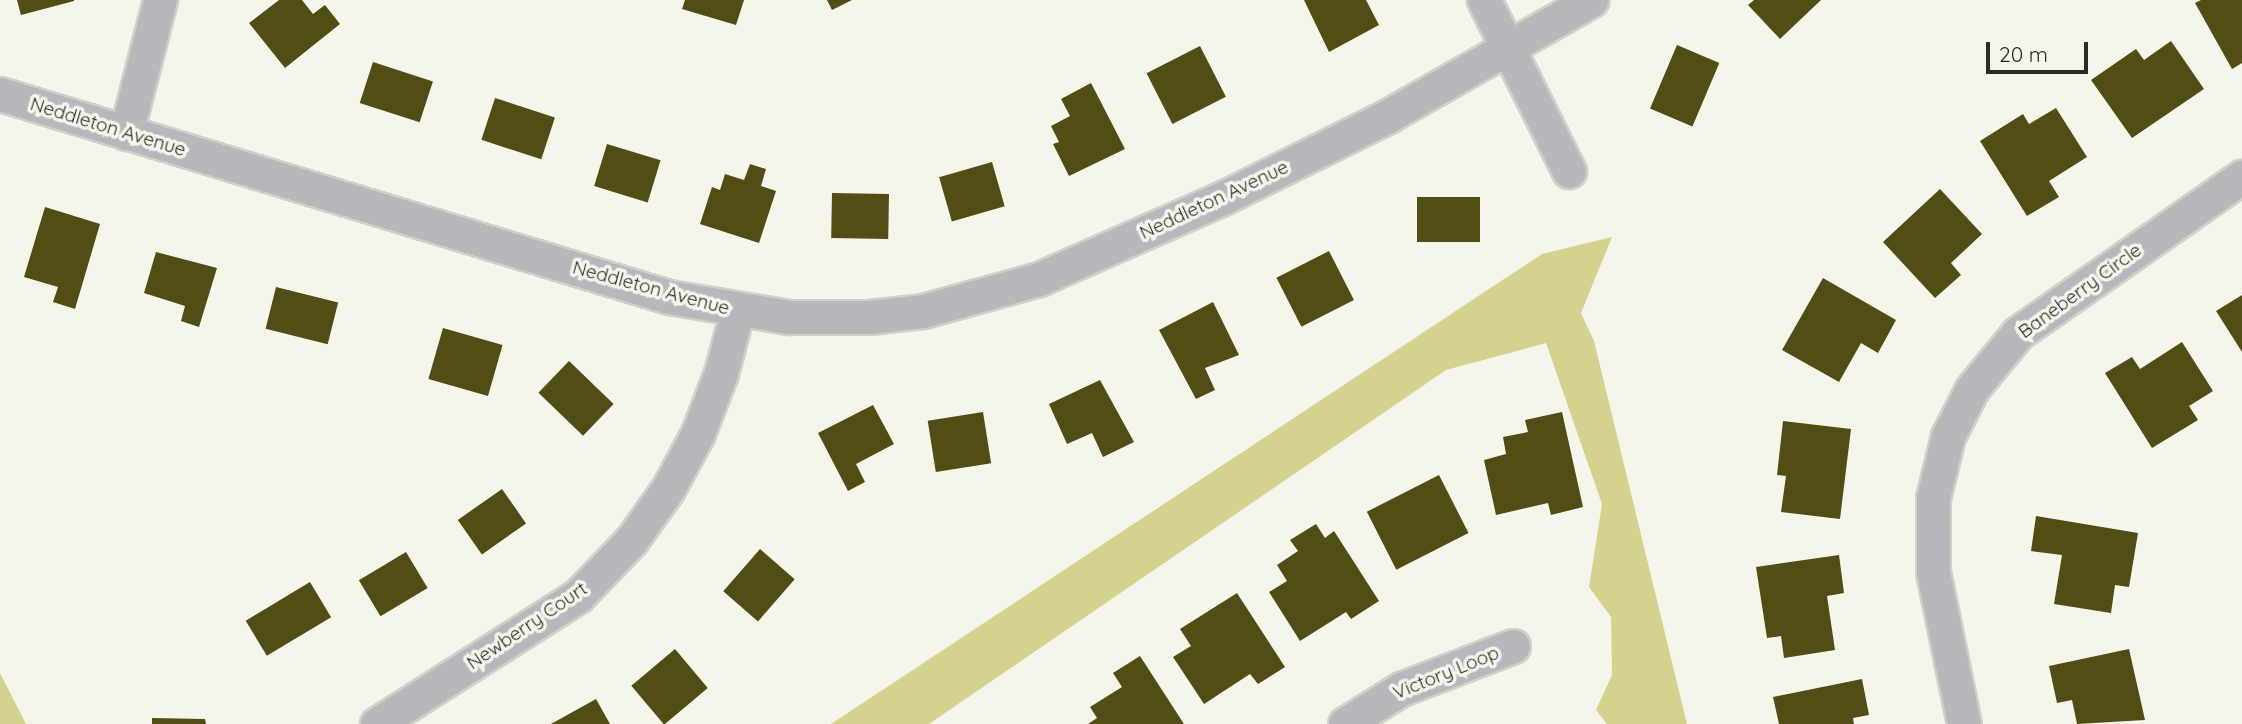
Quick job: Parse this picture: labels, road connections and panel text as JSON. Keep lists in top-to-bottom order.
{
  "streets": {
    "street": [
      "Neddleton Avenue",
      "Baneberry Circle",
      "Newberry Court",
      "Victory Loop"
    ]
  },
  "crossings": [
    ["Neddleton Avenue", "Newberry Court"]
  ],
  "scale_bar": "20 m"
}
